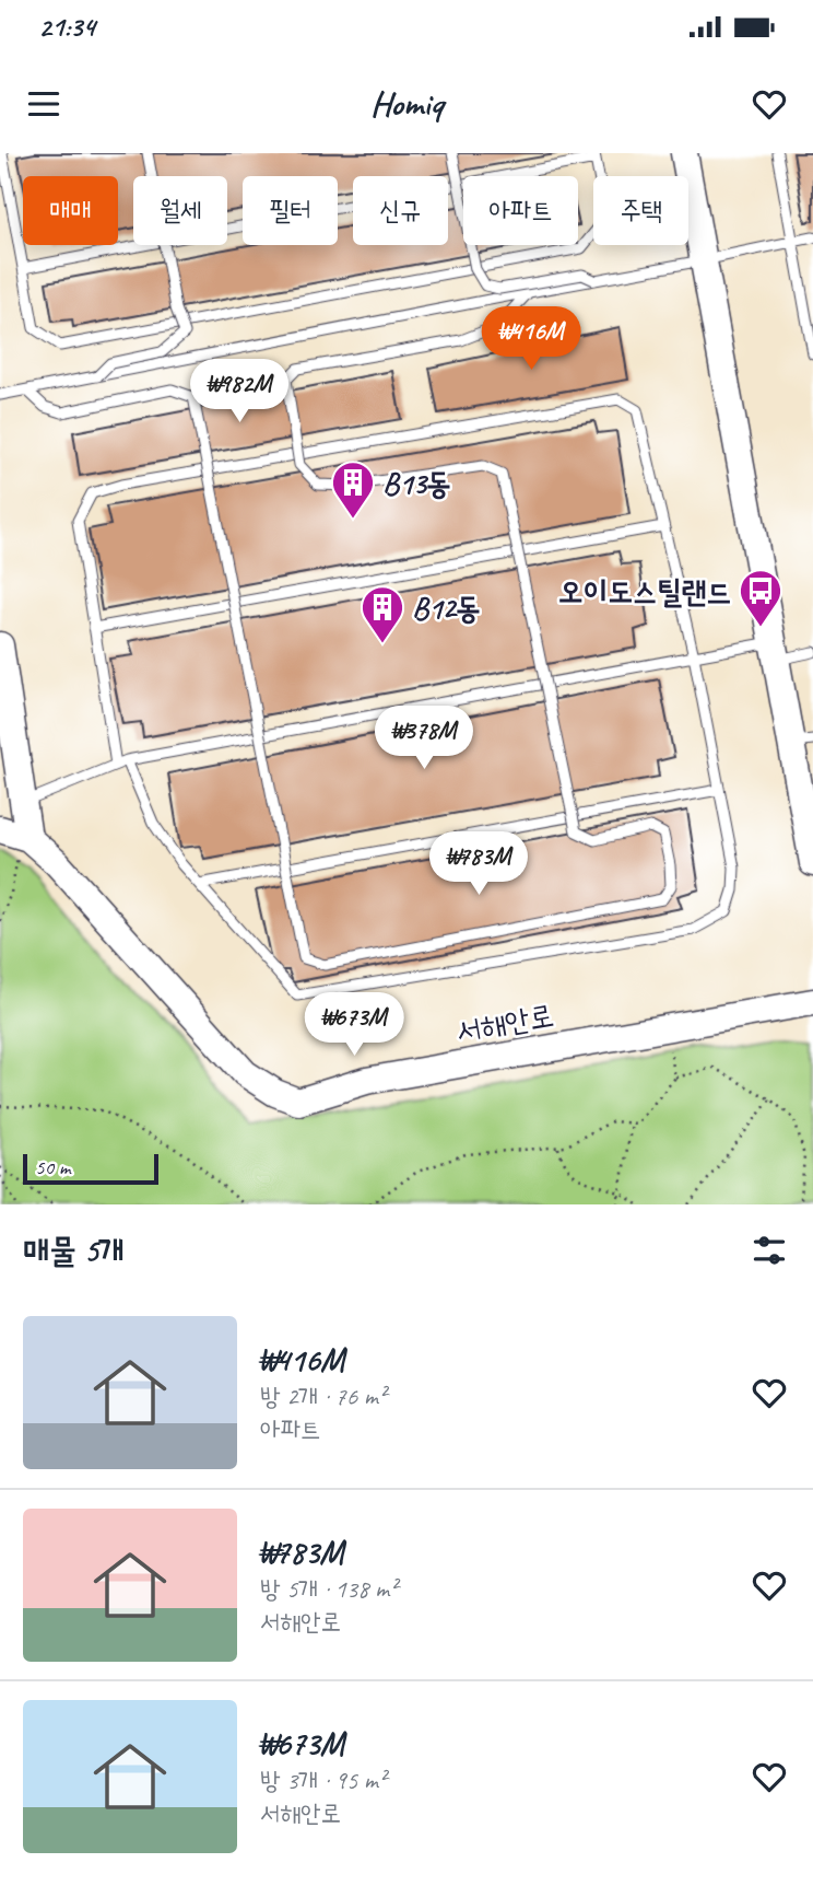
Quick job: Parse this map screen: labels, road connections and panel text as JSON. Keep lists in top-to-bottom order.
{
  "streets": {
    "street": ["서해안로"]
  },
  "places": {
    "building": ["B13동", "B12동"],
    "bus stop": ["오이도스틸랜드"]
  },
  "scale_bar": "50 m",
  "page": {
    "status": "21:34",
    "header": "Homiq",
    "chip": [
      "매매",
      "월세",
      "필터",
      "신규",
      "아파트",
      "주택"
    ],
    "price": [
      "₩416M",
      "₩982M",
      "₩378M",
      "₩783M",
      "₩673M"
    ],
    "scale": "50 m",
    "heading": "매물 5개",
    "list": [
      {
        "name": "₩416M",
        "note": "방 2개 · 76 m² · 아파트"
      },
      {
        "name": "₩783M",
        "note": "방 5개 · 138 m² · 서해안로"
      },
      {
        "name": "₩673M",
        "note": "방 3개 · 95 m² · 서해안로"
      }
    ]
  }
}
